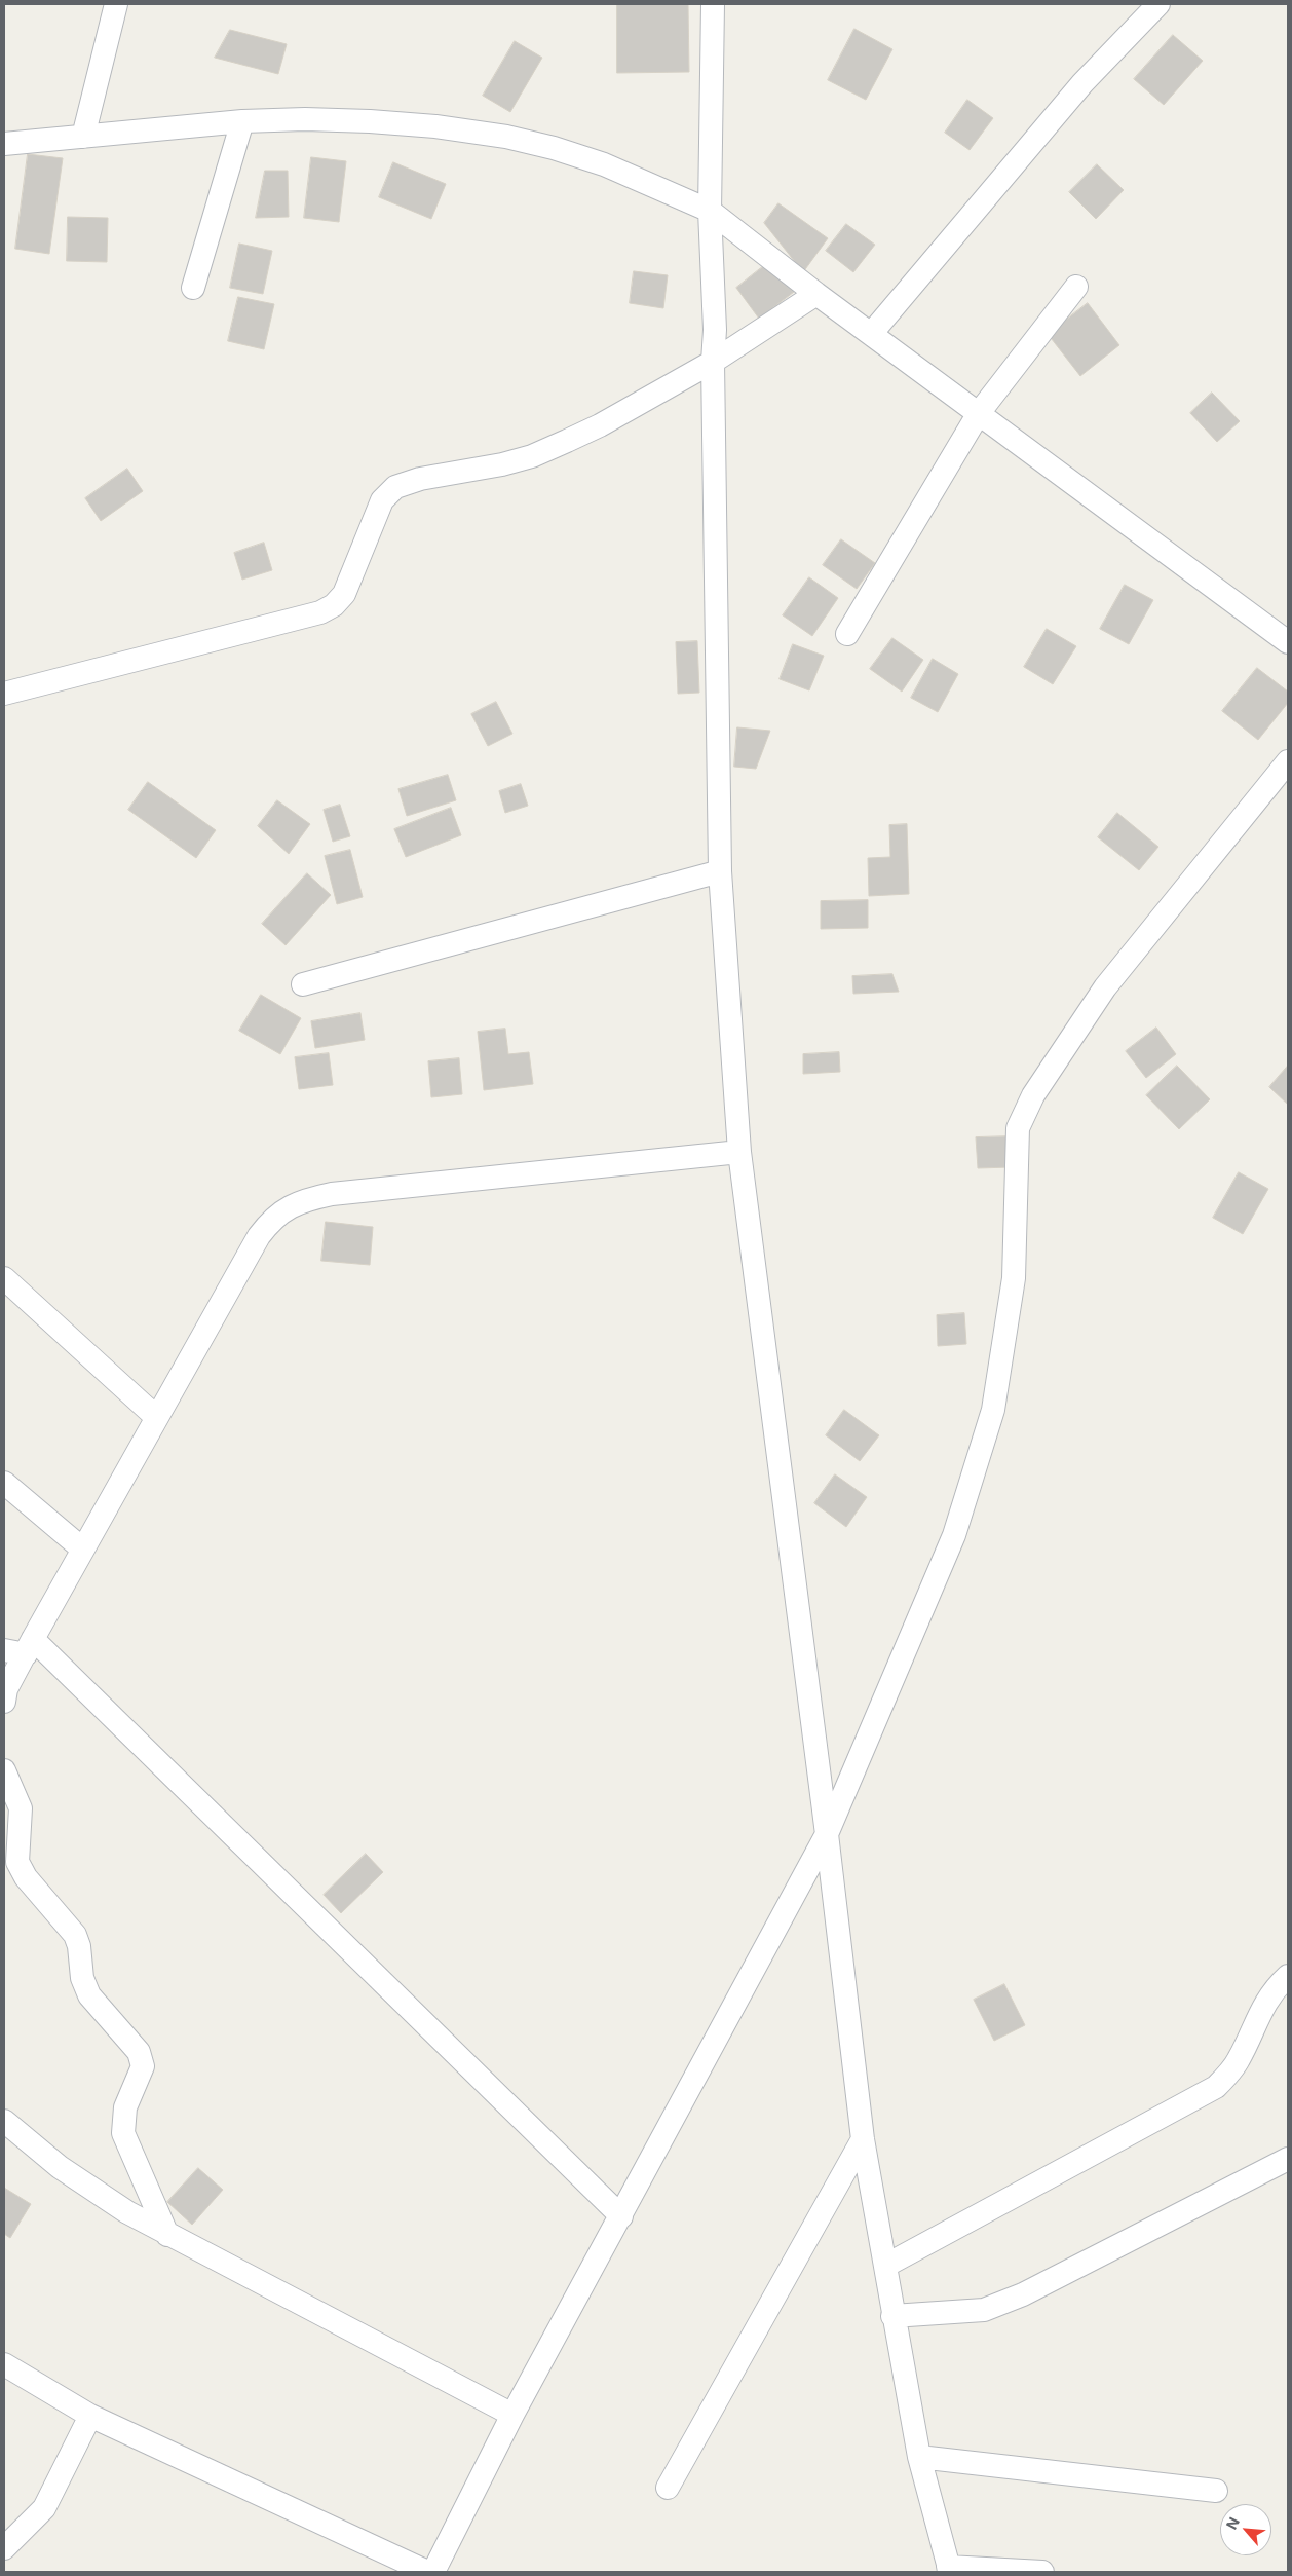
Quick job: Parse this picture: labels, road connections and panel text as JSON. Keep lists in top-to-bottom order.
{
  "north": "top left"
}
